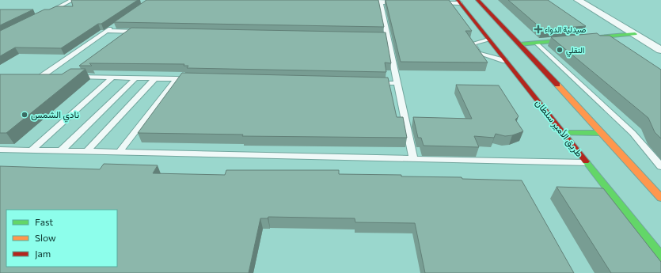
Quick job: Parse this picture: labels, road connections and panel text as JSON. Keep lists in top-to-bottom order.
{
  "streets": {
    "main road": ["طريق الأمير سلطان"]
  },
  "places": {
    "health": ["صيدلية الدواء"],
    "other": ["النقلي", "نادي الشمس"]
  },
  "legend": ["Fast", "Slow", "Jam"]
}
